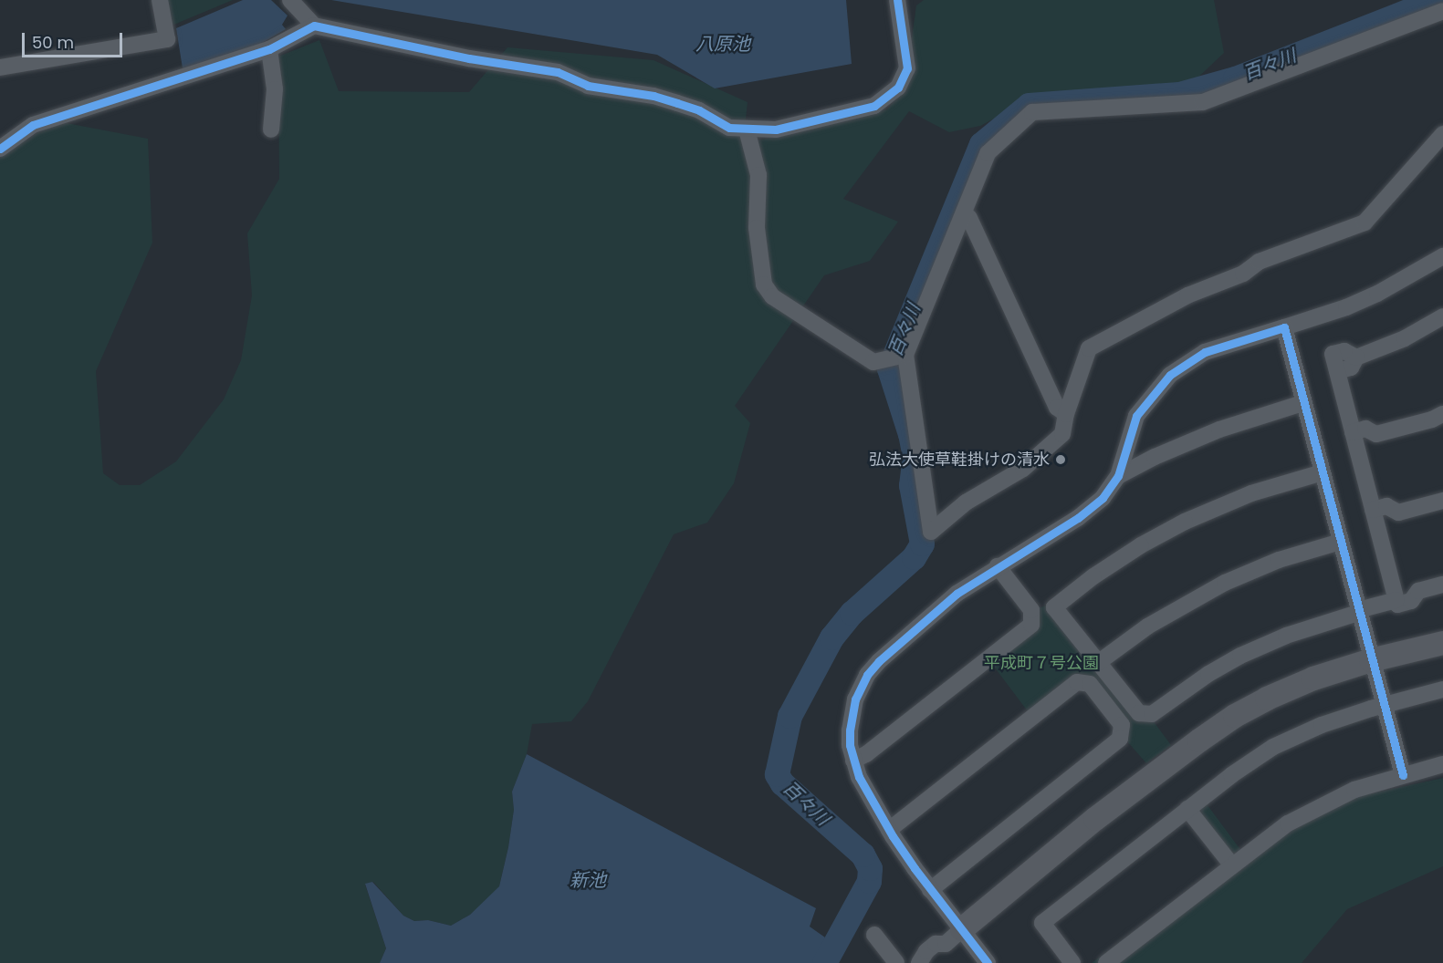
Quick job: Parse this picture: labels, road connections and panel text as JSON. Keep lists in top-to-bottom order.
{
  "water": ["八原池", "百々川", "新池"],
  "parks": ["平成町７号公園"],
  "places": ["弘法大使草鞋掛けの清水"],
  "scale_bar": "50 m"
}
